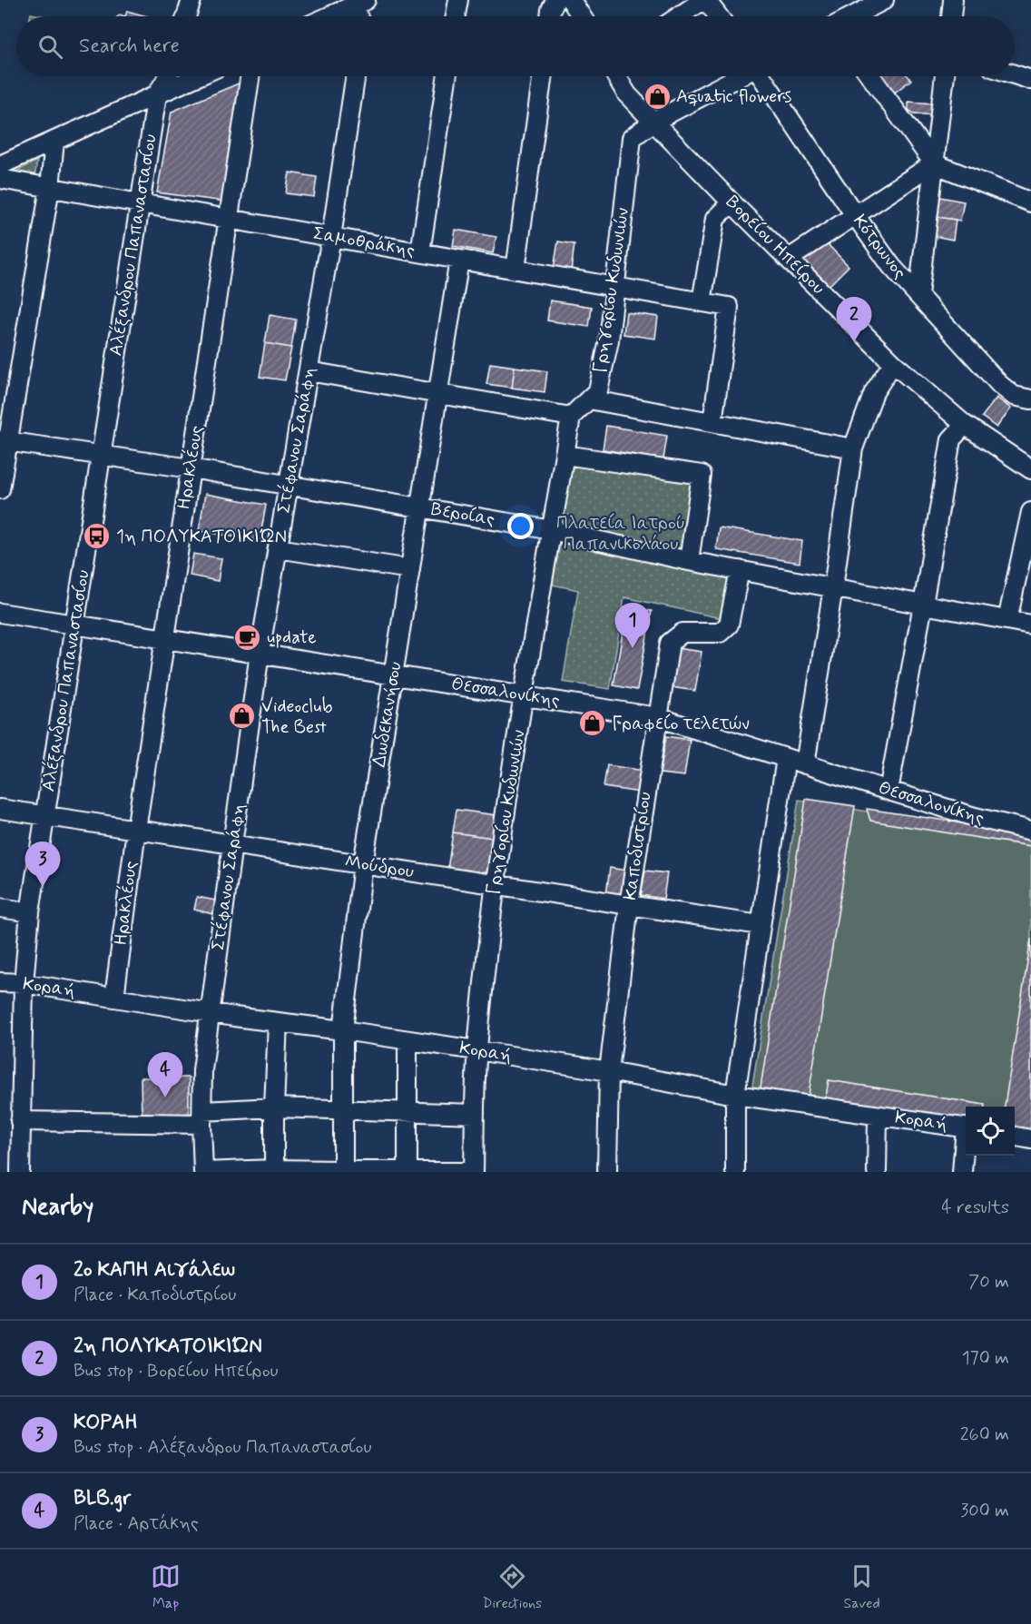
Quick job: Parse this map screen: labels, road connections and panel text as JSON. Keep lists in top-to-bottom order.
{
  "streets": {
    "street": [
      "Σαμοθράκης",
      "Αλέξανδρου Παπαναστασίου",
      "Βορείου Ηπείρου",
      "Κότρωνος",
      "Γρηγορίου Κυδωνιών",
      "Στέφανου Σαράφη",
      "Ηρακλέους",
      "Βεροίας",
      "Θεσσαλονίκης",
      "Δωδεκανήσου",
      "Καποδιστρίου",
      "Μούδρου",
      "Κοραή"
    ]
  },
  "crossings": [
    ["Σαμοθράκης", "Αλέξανδρου Παπαναστασίου"],
    ["Σαμοθράκης", "Γρηγορίου Κυδωνιών"],
    ["Σαμοθράκης", "Στέφανου Σαράφη"],
    ["Σαμοθράκης", "Ηρακλέους"],
    ["Σαμοθράκης", "Δωδεκανήσου"],
    ["Αλέξανδρου Παπαναστασίου", "Βεροίας"],
    ["Αλέξανδρου Παπαναστασίου", "Θεσσαλονίκης"],
    ["Αλέξανδρου Παπαναστασίου", "Μούδρου"],
    ["Αλέξανδρου Παπαναστασίου", "Κοραή"],
    ["Βορείου Ηπείρου", "Γρηγορίου Κυδωνιών"],
    ["Γρηγορίου Κυδωνιών", "Βεροίας"],
    ["Γρηγορίου Κυδωνιών", "Θεσσαλονίκης"],
    ["Γρηγορίου Κυδωνιών", "Μούδρου"],
    ["Γρηγορίου Κυδωνιών", "Κοραή"],
    ["Στέφανου Σαράφη", "Βεροίας"],
    ["Στέφανου Σαράφη", "Θεσσαλονίκης"],
    ["Στέφανου Σαράφη", "Μούδρου"],
    ["Στέφανου Σαράφη", "Κοραή"],
    ["Ηρακλέους", "Βεροίας"],
    ["Ηρακλέους", "Θεσσαλονίκης"],
    ["Ηρακλέους", "Μούδρου"],
    ["Ηρακλέους", "Κοραή"],
    ["Βεροίας", "Δωδεκανήσου"],
    ["Βεροίας", "Καποδιστρίου"],
    ["Θεσσαλονίκης", "Δωδεκανήσου"],
    ["Θεσσαλονίκης", "Καποδιστρίου"],
    ["Δωδεκανήσου", "Μούδρου"],
    ["Δωδεκανήσου", "Κοραή"],
    ["Καποδιστρίου", "Μούδρου"],
    ["Καποδιστρίου", "Κοραή"]
  ],
  "parks": ["Πλατεία Ιατρού Παπανικολάου"],
  "places": {
    "shop": ["Aquatic flowers", "Videoclub The Best", "Γραφείο τελετών"],
    "bus stop": ["1η ΠΟΛΥΚΑΤΟΙΚΙΏΝ"],
    "cafe": ["update"]
  },
  "page": {
    "search": "Search here",
    "pins": [
      "2",
      "1",
      "3",
      "4"
    ],
    "heading": ["Nearby", "4 results"],
    "list": [
      {
        "mark": "1",
        "name": "2ο ΚΑΠΗ Αιγάλεω",
        "note": "Place · Καποδιστρίου",
        "value": "70 m"
      },
      {
        "mark": "2",
        "name": "2η ΠΟΛΥΚΑΤΟΙΚΙΏΝ",
        "note": "Bus stop · Βορείου Ηπείρου",
        "value": "170 m"
      },
      {
        "mark": "3",
        "name": "ΚΟΡΑΗ",
        "note": "Bus stop · Αλέξανδρου Παπαναστασίου",
        "value": "260 m"
      },
      {
        "mark": "4",
        "name": "BLB.gr",
        "note": "Place · Αρτάκης",
        "value": "300 m"
      }
    ],
    "nav": ["Map", "Directions", "Saved"]
  }
}
